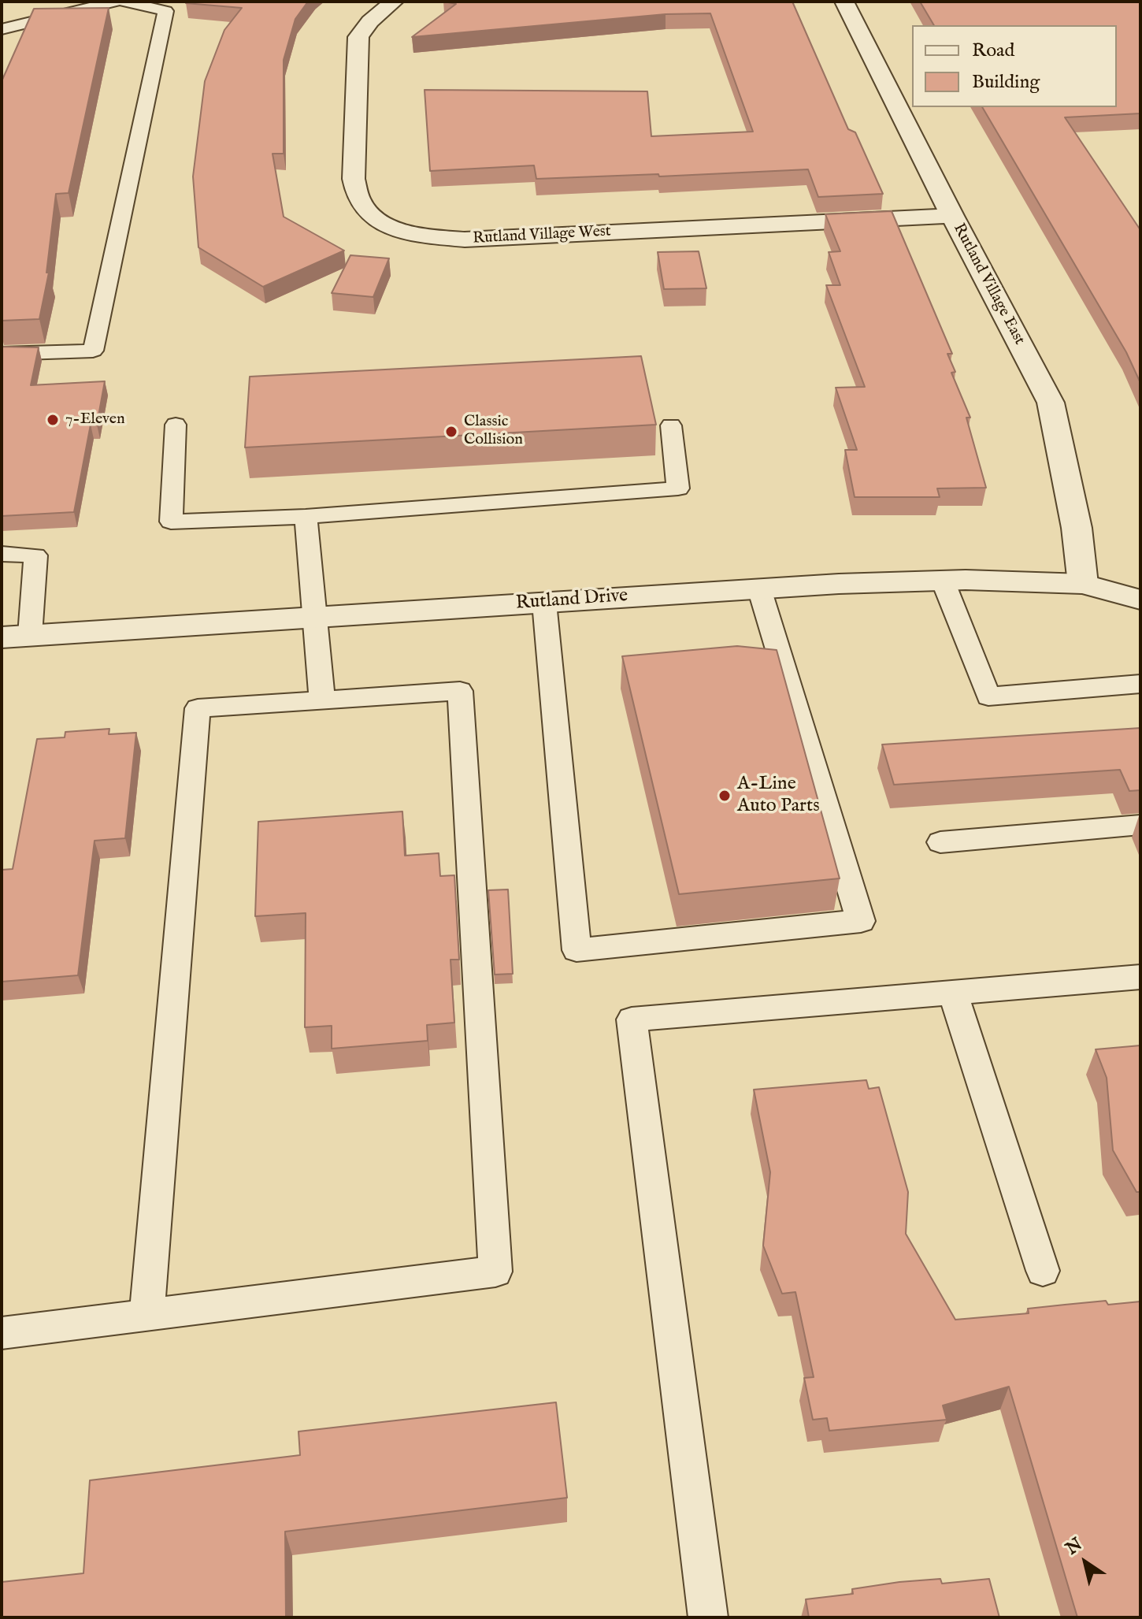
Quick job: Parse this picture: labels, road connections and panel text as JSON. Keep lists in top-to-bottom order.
{
  "streets": {
    "street": ["Rutland Village West", "Rutland Village East", "Rutland Drive"]
  },
  "crossings": [
    ["Rutland Village West", "Rutland Village East"],
    ["Rutland Village East", "Rutland Drive"]
  ],
  "places": ["7-Eleven", "Classic Collision", "A-Line Auto Parts"],
  "legend": ["Road", "Building"],
  "north": "top left"
}
